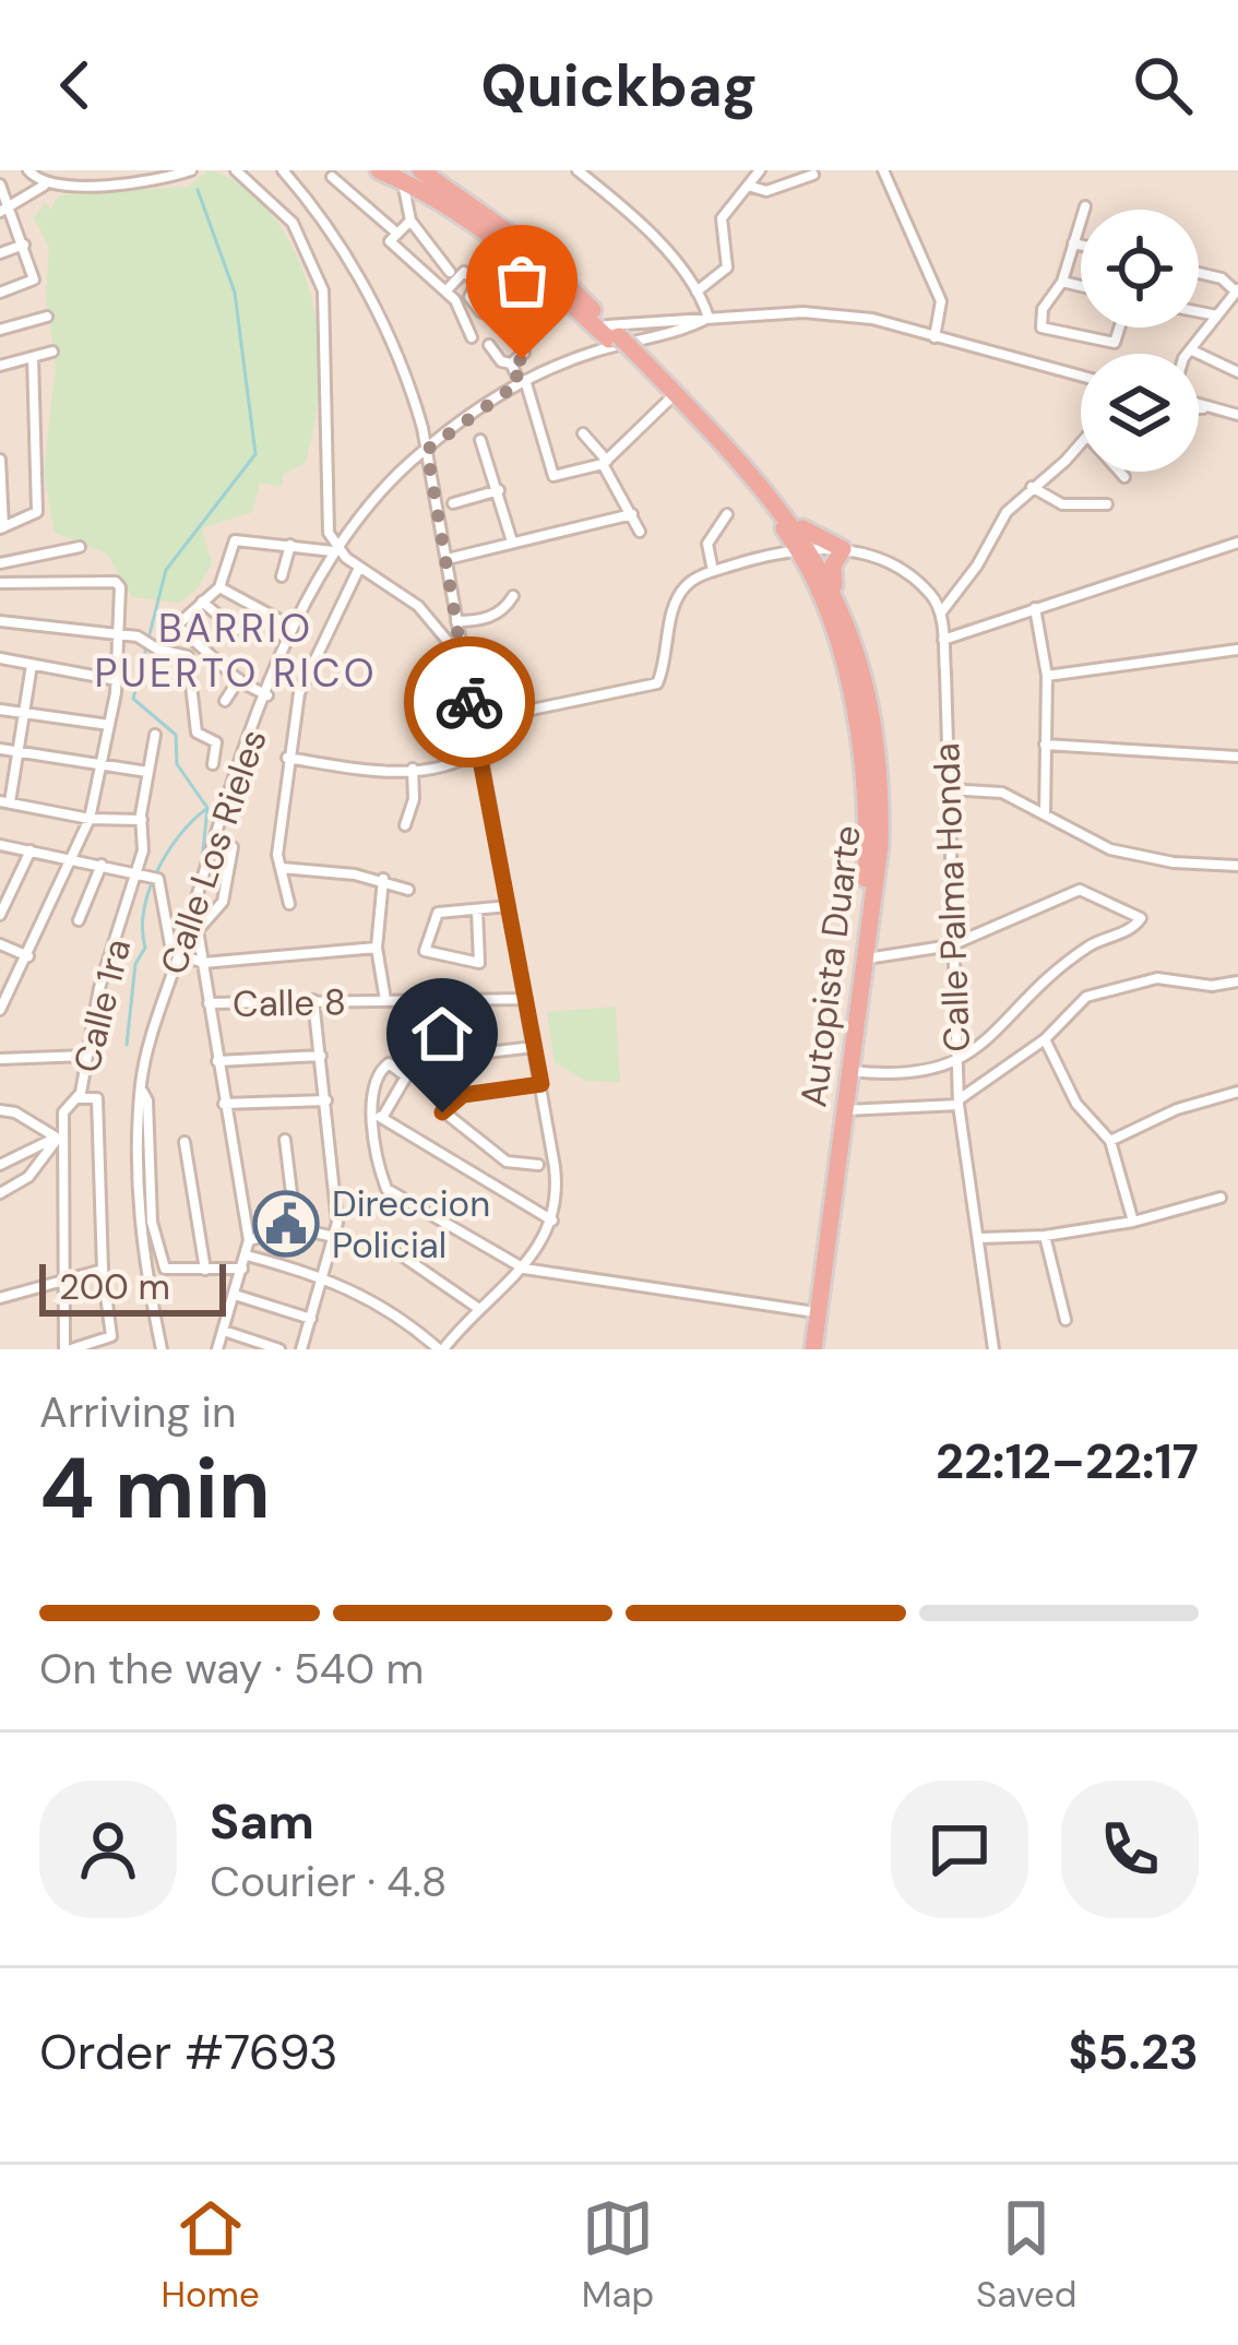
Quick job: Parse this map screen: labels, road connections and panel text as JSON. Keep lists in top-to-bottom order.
{
  "streets": {
    "highway": ["Autopista Duarte"],
    "street": [
      "Calle Los Rieles",
      "Calle Palma Honda",
      "Calle 8",
      "Calle 1ra"
    ]
  },
  "districts": ["BARRIO PUERTO RICO"],
  "places": {
    "public building": ["Direccion Policial"]
  },
  "scale_bar": "200 m",
  "page": {
    "header": "Quickbag",
    "scale": "200 m",
    "heading": ["4 min", "Arriving in", "22:12–22:17"],
    "panel": [
      "Sam",
      "Courier · 4.8",
      "Order #7693",
      "$5.23"
    ],
    "bar": "On the way · 540 m",
    "tabs": ["Home", "Map", "Saved"]
  }
}
